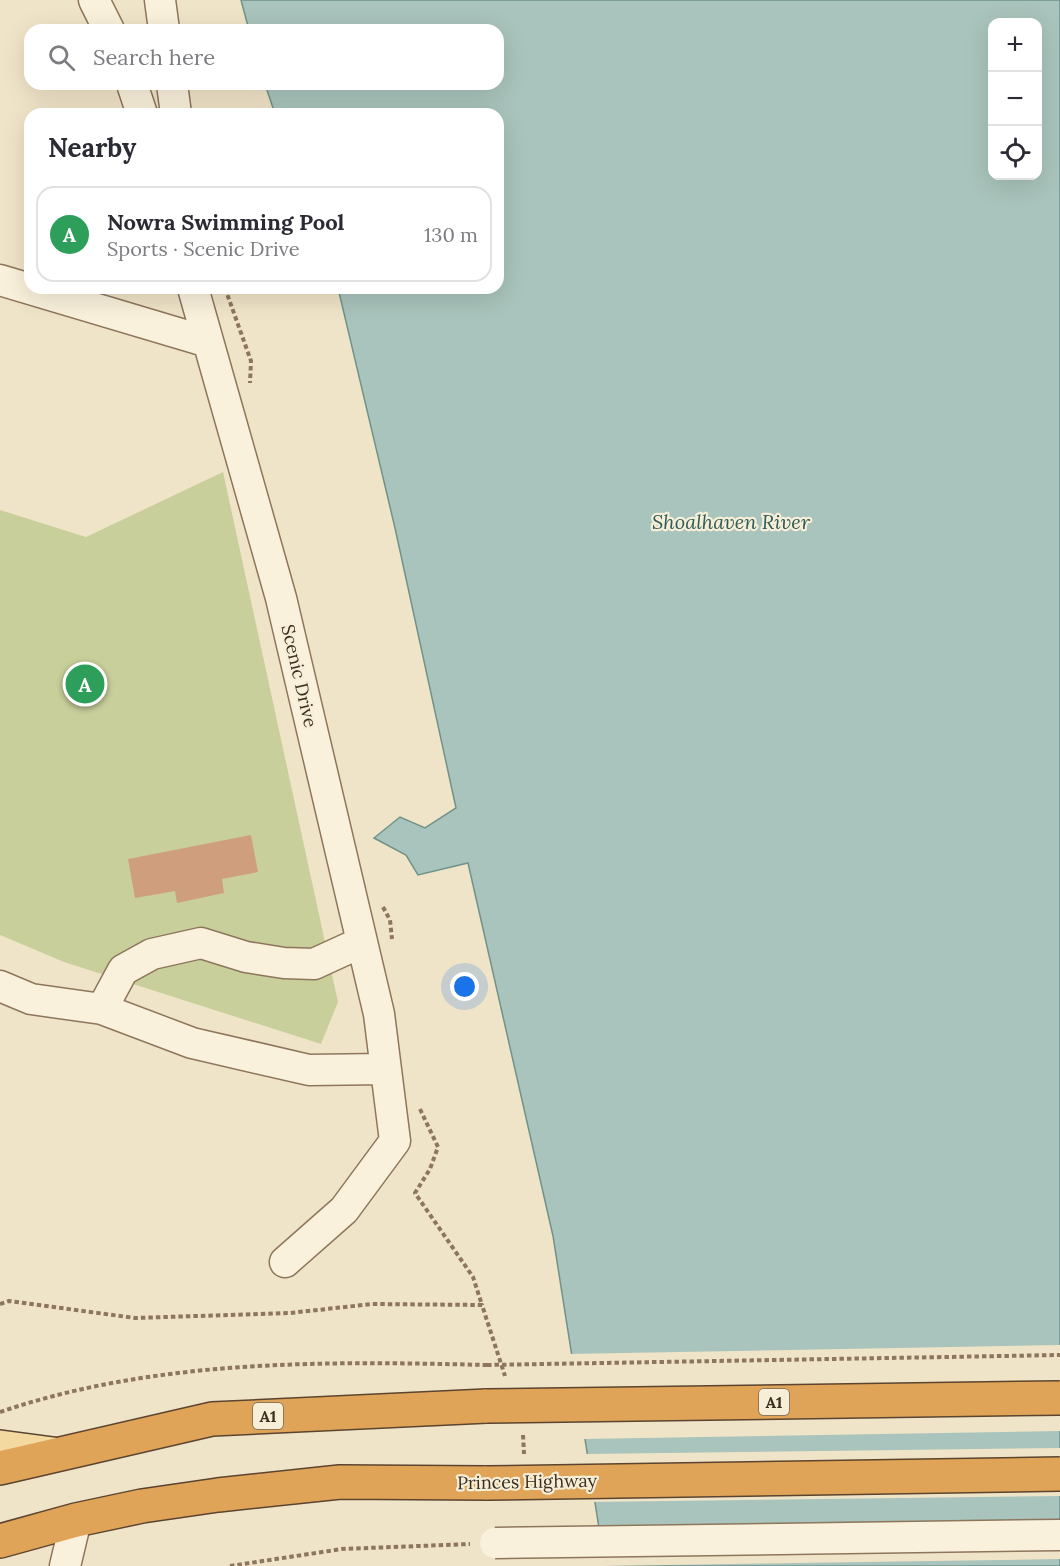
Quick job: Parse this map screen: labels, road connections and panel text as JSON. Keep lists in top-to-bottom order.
{
  "streets": {
    "highway": ["A1", "Princes Highway"],
    "street": ["Scenic Drive"]
  },
  "water": ["Shoalhaven River"],
  "page": {
    "map_buttons": ["+", "−"],
    "search": "Search here",
    "heading": "Nearby",
    "list": [
      {
        "mark": "A",
        "name": "Nowra Swimming Pool",
        "note": "Sports · Scenic Drive",
        "value": "130 m"
      }
    ],
    "pins": "A"
  }
}
